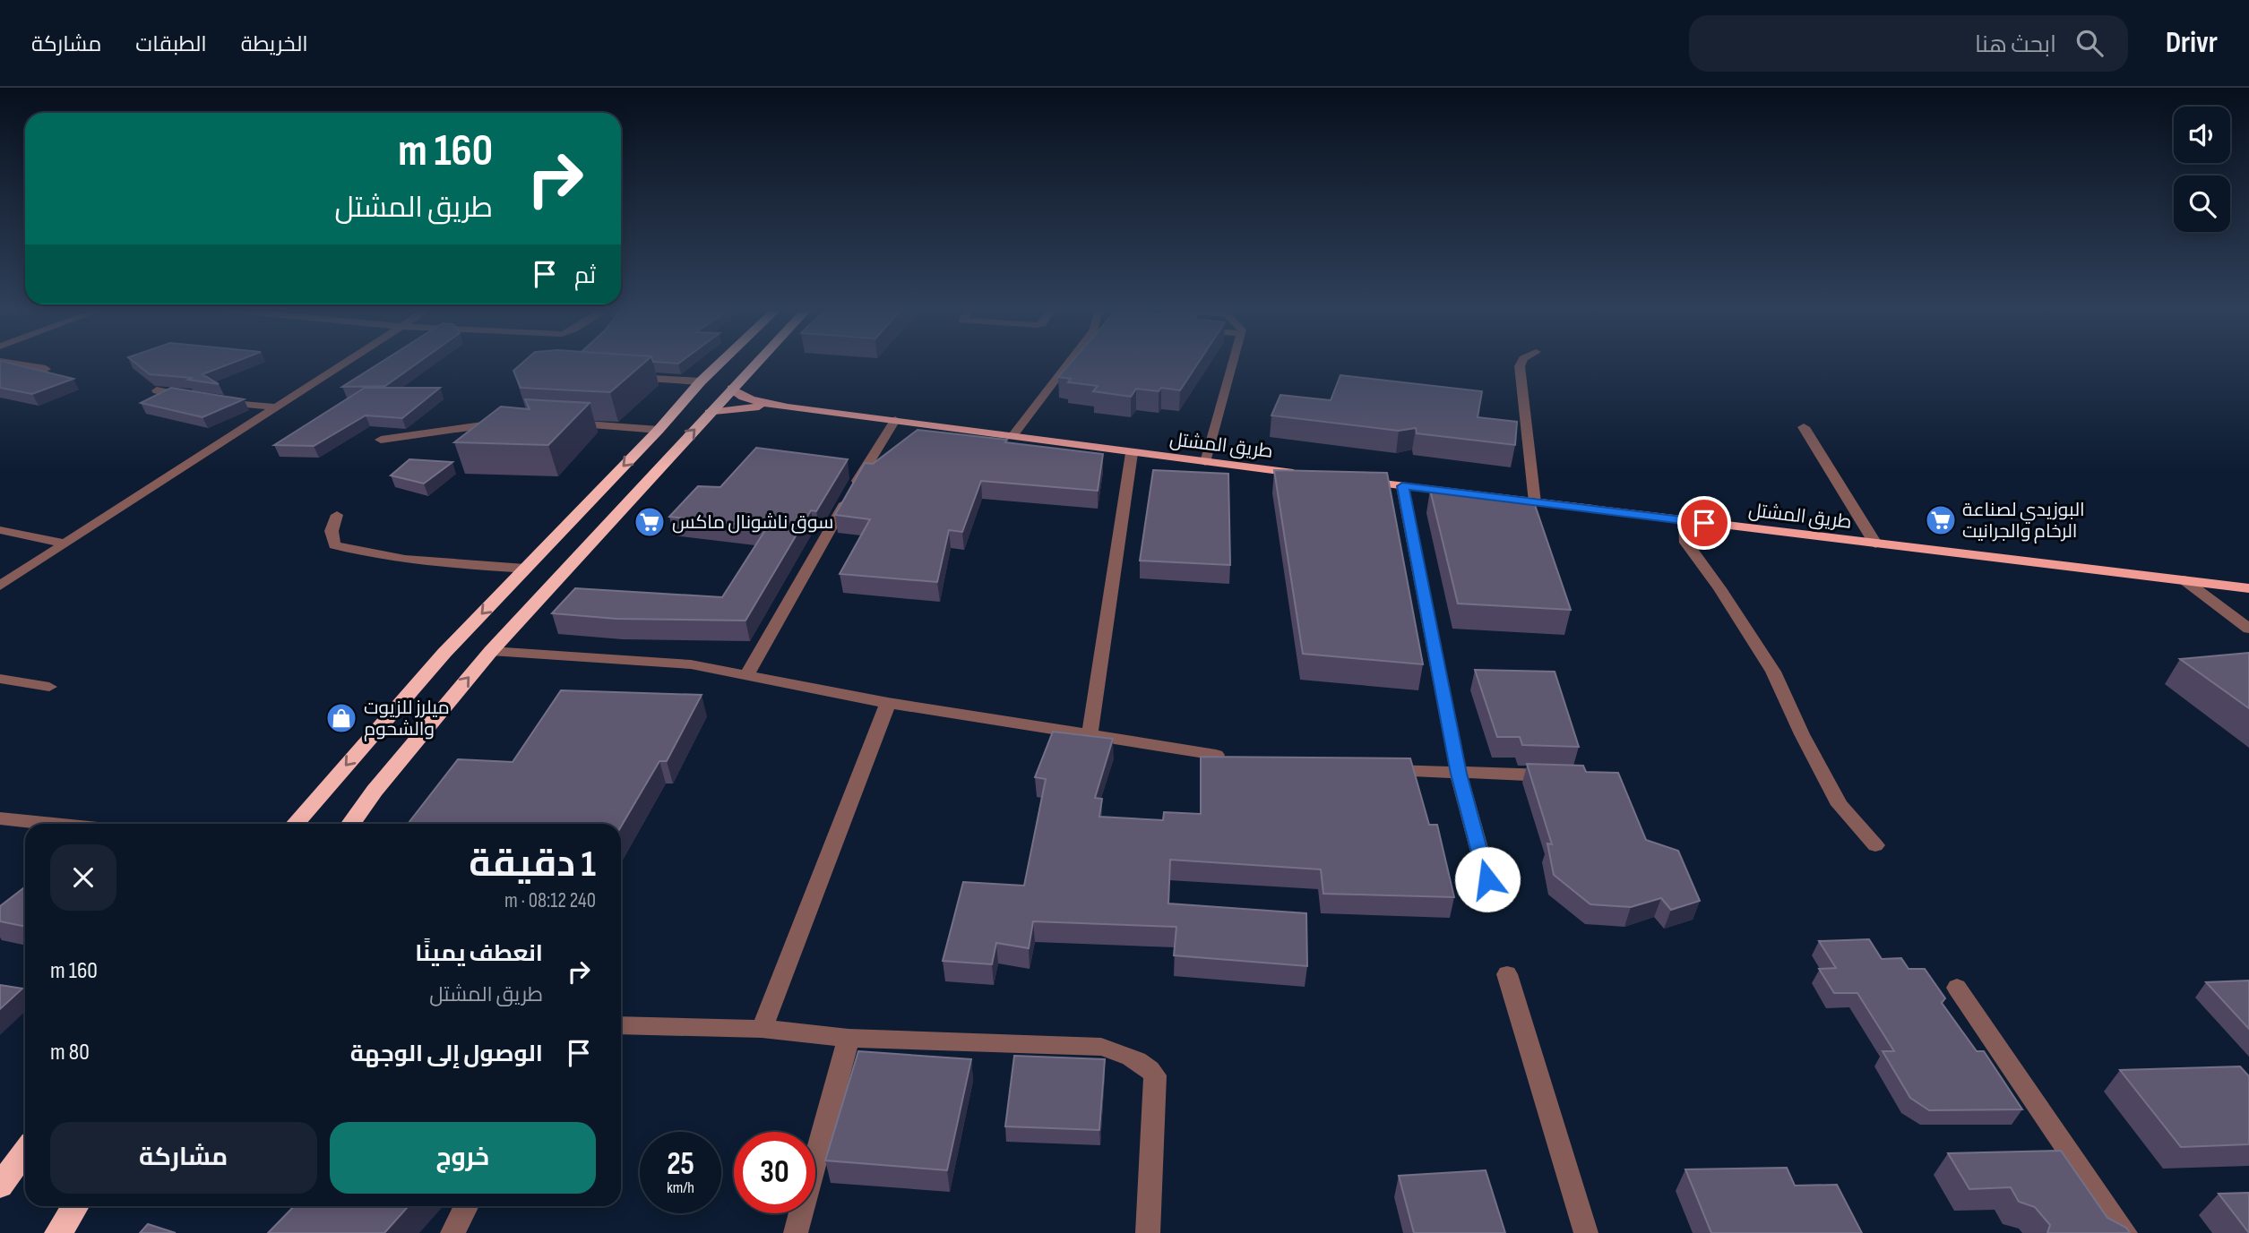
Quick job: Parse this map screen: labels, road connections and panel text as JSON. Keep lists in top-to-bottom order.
{
  "streets": {
    "main road": ["طريق المشتل"]
  },
  "places": {
    "supermarket": ["البوزيدي لصناعة الرخام والجرانيت", "سوق ناشونال ماكس"],
    "shop": ["ميلرز للزيوت والشحوم"]
  },
  "page": {
    "header": "Drivr",
    "search": "ابحث هنا",
    "nav": ["الخريطة", "الطبقات", "مشاركة"],
    "turn": ["160 m", "طريق المشتل"],
    "then": "ثم",
    "heading": ["1 دقيقة", "240 m · 08:12"],
    "list": [
      {
        "name": "انعطف يمينًا",
        "note": "طريق المشتل",
        "value": "160 m"
      },
      {
        "name": "الوصول إلى الوجهة",
        "value": "80 m"
      }
    ],
    "buttons": ["خروج", "مشاركة"],
    "speed": "25 km/h",
    "limit": "30"
  }
}
